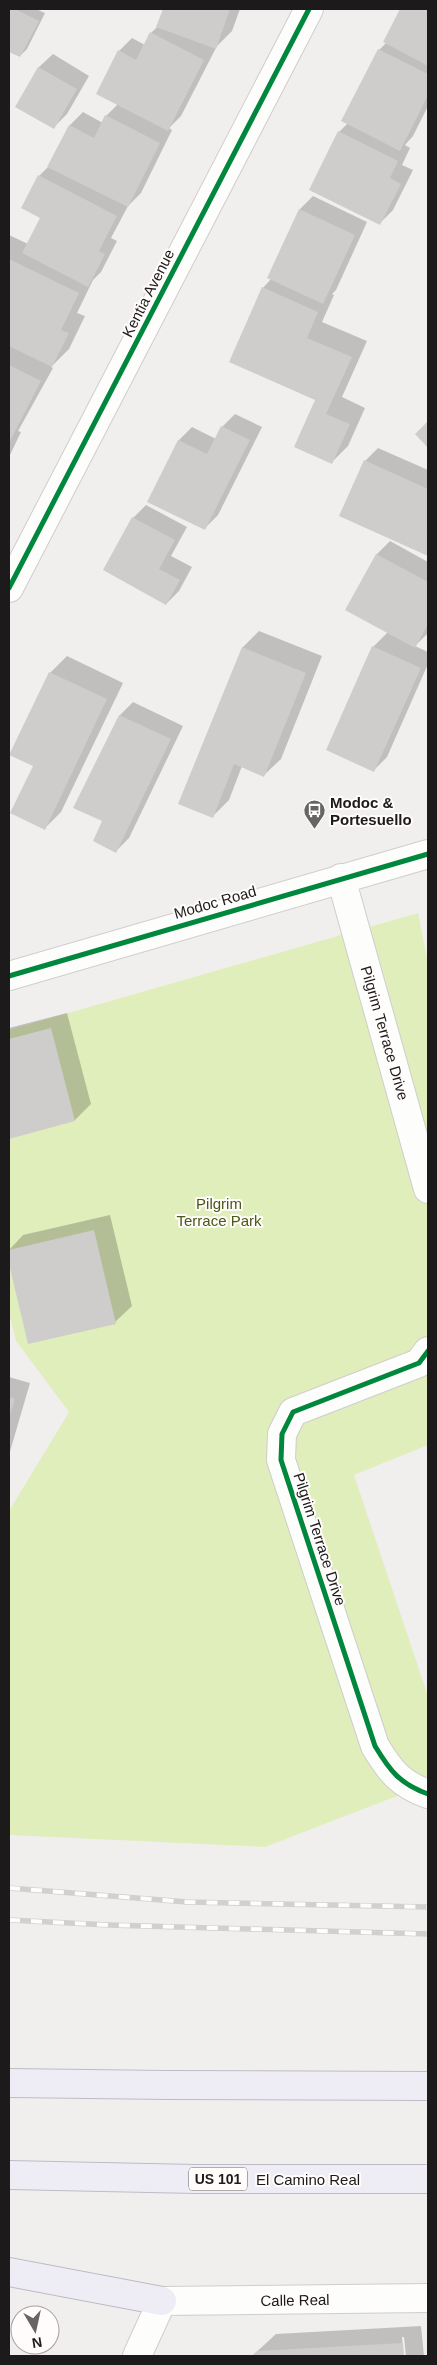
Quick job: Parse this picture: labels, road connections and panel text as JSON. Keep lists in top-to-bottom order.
{
  "streets": {
    "highway": ["US 101", "El Camino Real"],
    "street": [
      "Kentia Avenue",
      "Modoc Road",
      "Pilgrim Terrace Drive",
      "Calle Real"
    ]
  },
  "crossings": [
    ["Modoc Road", "Pilgrim Terrace Drive"]
  ],
  "parks": ["Pilgrim Terrace Park"],
  "places": {
    "bus stop": ["Modoc & Portesuello"]
  },
  "north": "bottom"
}
